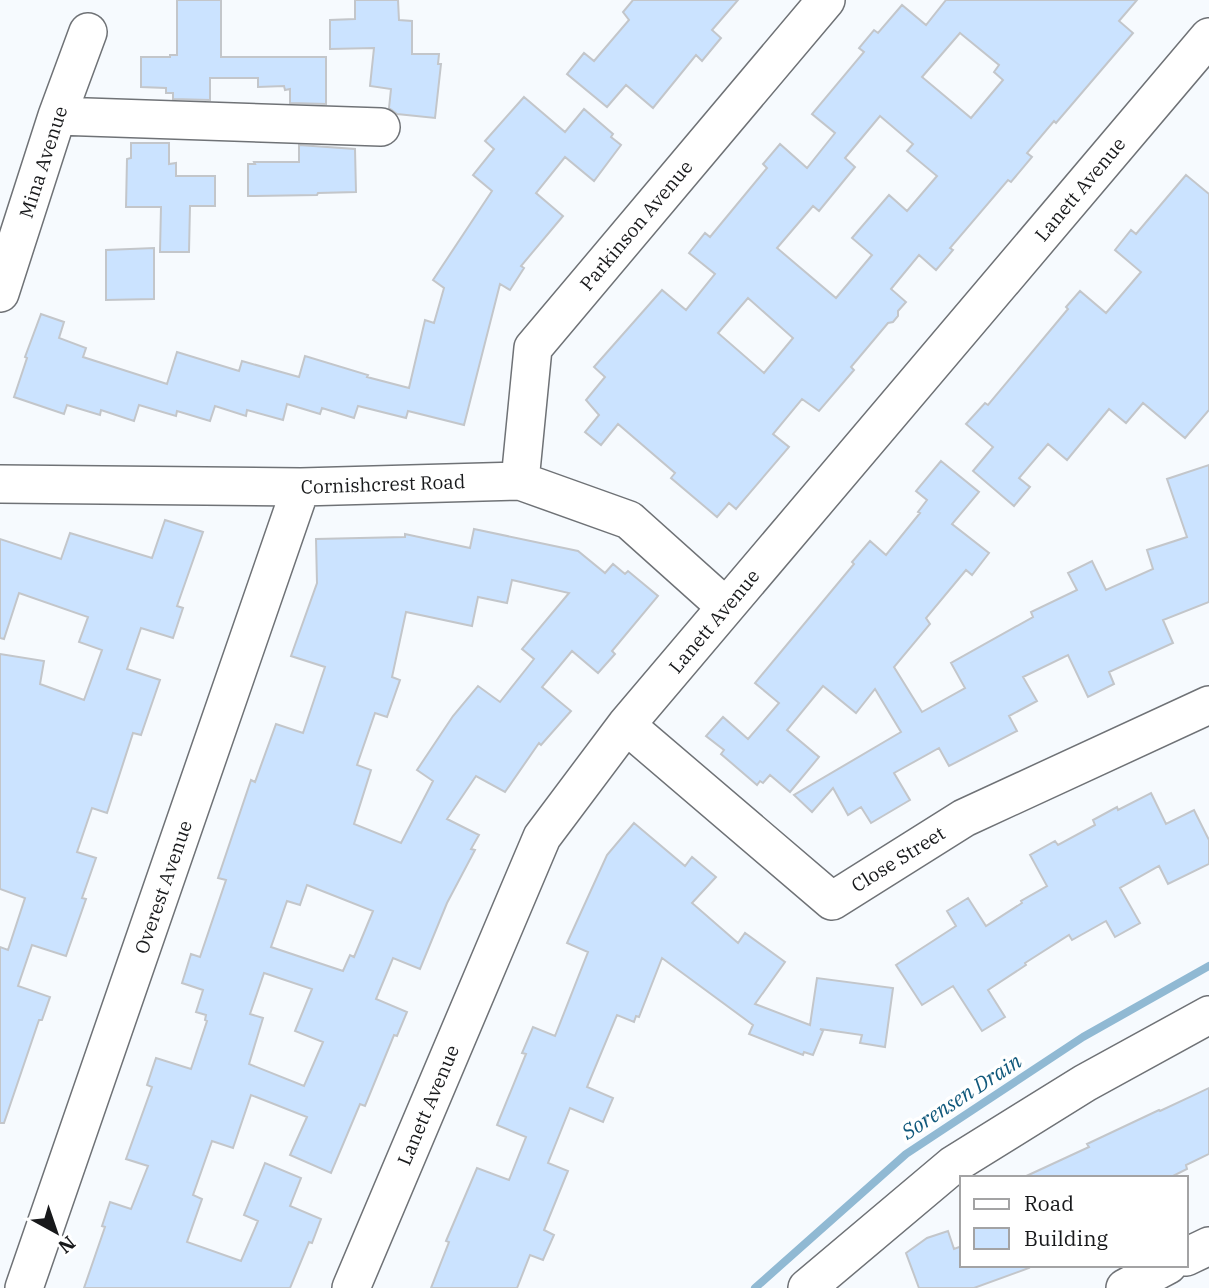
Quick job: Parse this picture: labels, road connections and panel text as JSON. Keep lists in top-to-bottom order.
{
  "streets": {
    "street": [
      "Mina Avenue",
      "Lanett Avenue",
      "Parkinson Avenue",
      "Cornishcrest Road",
      "Close Street",
      "Overest Avenue"
    ]
  },
  "crossings": [
    ["Lanett Avenue", "Cornishcrest Road"],
    ["Lanett Avenue", "Close Street"],
    ["Parkinson Avenue", "Cornishcrest Road"],
    ["Cornishcrest Road", "Overest Avenue"]
  ],
  "water": ["Sorensen Drain"],
  "legend": ["Road", "Building"],
  "north": "bottom right"
}
